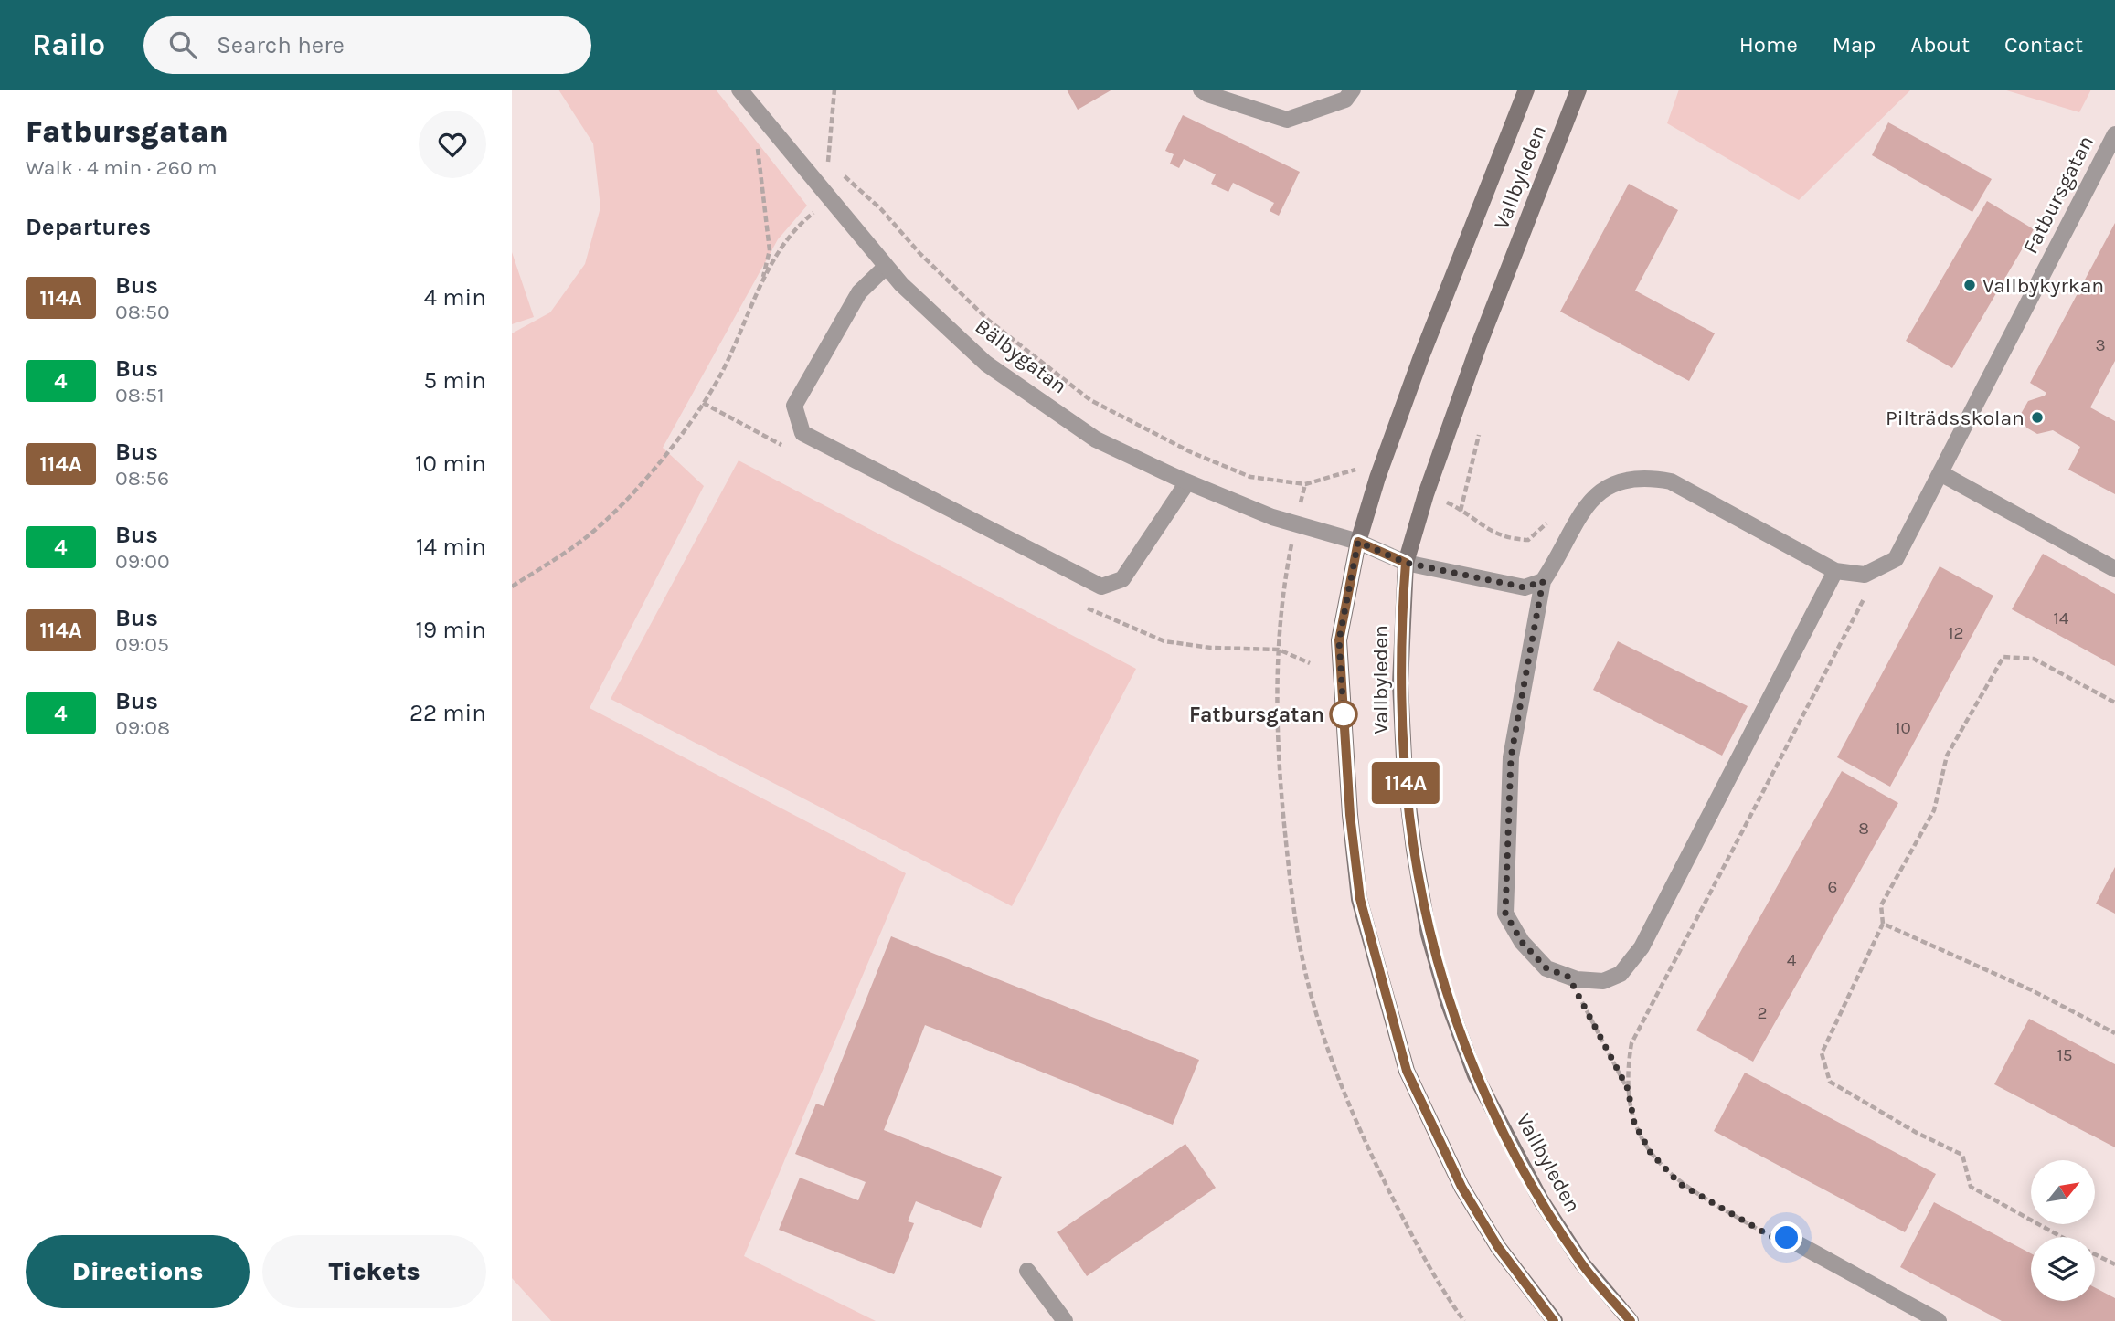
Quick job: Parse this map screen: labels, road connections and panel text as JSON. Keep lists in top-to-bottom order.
{
  "streets": {
    "main road": ["Vallbyleden"],
    "street": ["Fatbursgatan", "Bälbygatan"]
  },
  "crossings": [
    ["Vallbyleden", "Bälbygatan"]
  ],
  "places": ["Vallbykyrkan", "Pilträdsskolan", "Fatbursgatan"],
  "lines": ["bus line 114A"],
  "house_numbers": [
    "3",
    "14",
    "12",
    "10",
    "8",
    "6",
    "4",
    "2",
    "15"
  ],
  "north": "top right",
  "page": {
    "header": "Railo",
    "search": "Search here",
    "nav": [
      "Home",
      "Map",
      "About",
      "Contact"
    ],
    "heading": [
      ["Fatbursgatan", "Walk · 4 min · 260 m"],
      "Departures"
    ],
    "on_map": "114A",
    "list": [
      {
        "mark": "114A",
        "name": "Bus",
        "note": "08:50",
        "value": "4 min"
      },
      {
        "mark": "4",
        "name": "Bus",
        "note": "08:51",
        "value": "5 min"
      },
      {
        "mark": "114A",
        "name": "Bus",
        "note": "08:56",
        "value": "10 min"
      },
      {
        "mark": "4",
        "name": "Bus",
        "note": "09:00",
        "value": "14 min"
      },
      {
        "mark": "114A",
        "name": "Bus",
        "note": "09:05",
        "value": "19 min"
      },
      {
        "mark": "4",
        "name": "Bus",
        "note": "09:08",
        "value": "22 min"
      }
    ],
    "buttons": ["Directions", "Tickets"]
  }
}
